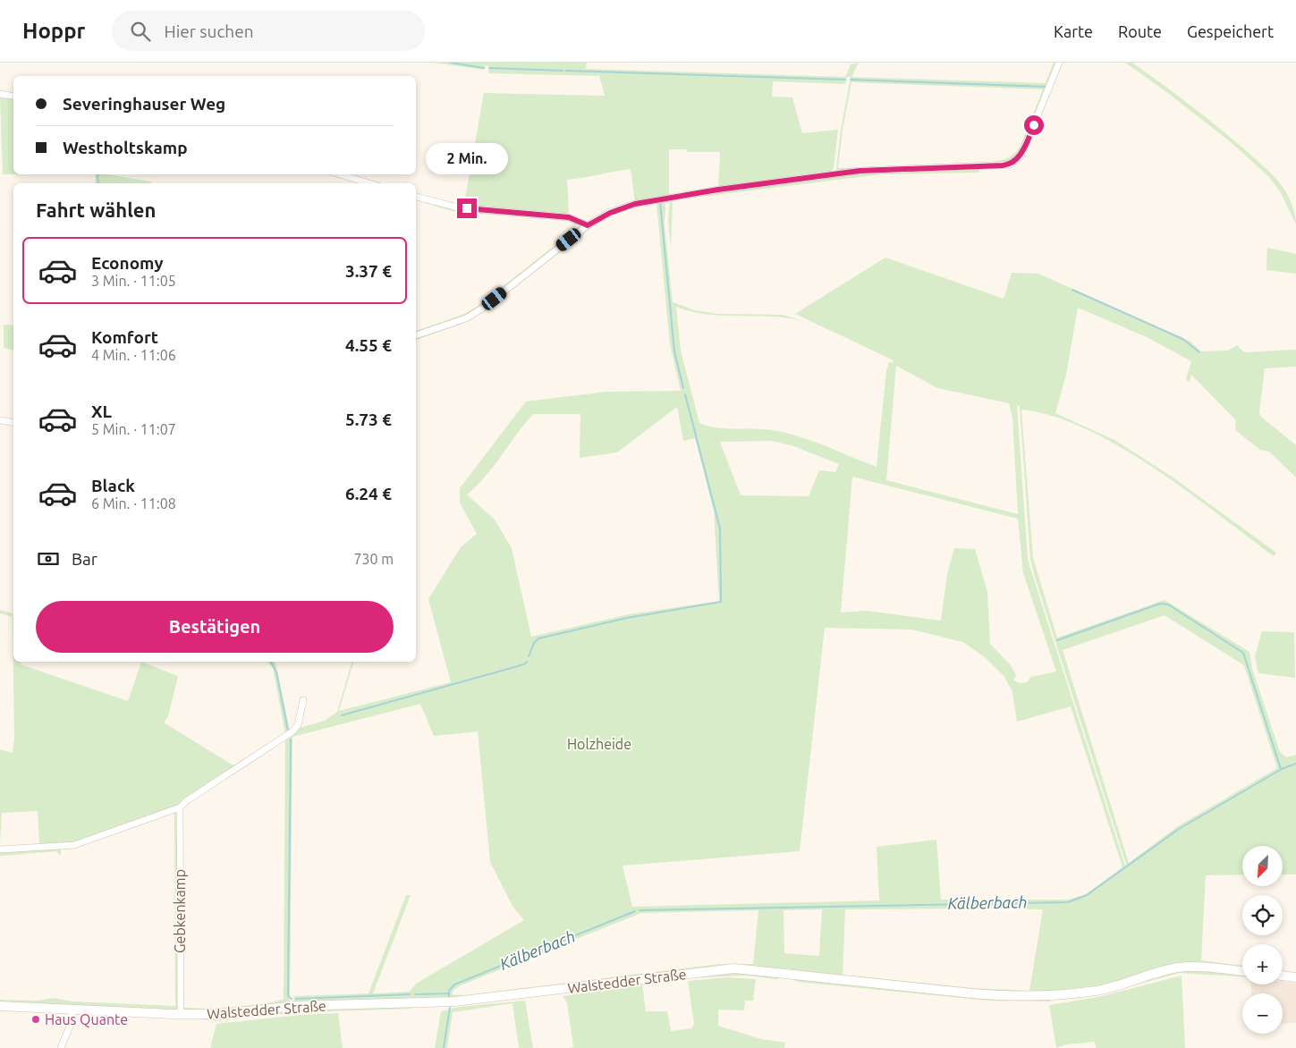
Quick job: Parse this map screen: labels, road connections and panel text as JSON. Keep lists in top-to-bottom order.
{
  "streets": {
    "main road": ["Walstedder Straße"],
    "street": ["Gebkenkamp"]
  },
  "crossings": [
    ["Gebkenkamp", "Walstedder Straße"]
  ],
  "water": ["Kälberbach"],
  "parks": ["Holzheide"],
  "places": ["Haus Quante"],
  "north": "bottom left",
  "page": {
    "header": "Hoppr",
    "search": "Hier suchen",
    "nav": ["Karte", "Route", "Gespeichert"],
    "banner": ["Severinghauser Weg", "Westholtskamp"],
    "bubble": "2 Min.",
    "heading": "Fahrt wählen",
    "list": [
      {
        "name": "Economy",
        "note": "3 Min. · 11:05",
        "value": "3.37 €"
      },
      {
        "name": "Komfort",
        "note": "4 Min. · 11:06",
        "value": "4.55 €"
      },
      {
        "name": "XL",
        "note": "5 Min. · 11:07",
        "value": "5.73 €"
      },
      {
        "name": "Black",
        "note": "6 Min. · 11:08",
        "value": "6.24 €"
      }
    ],
    "pay": ["Bar", "730 m"],
    "buttons": "Bestätigen",
    "map_buttons": ["+", "−"]
  }
}
